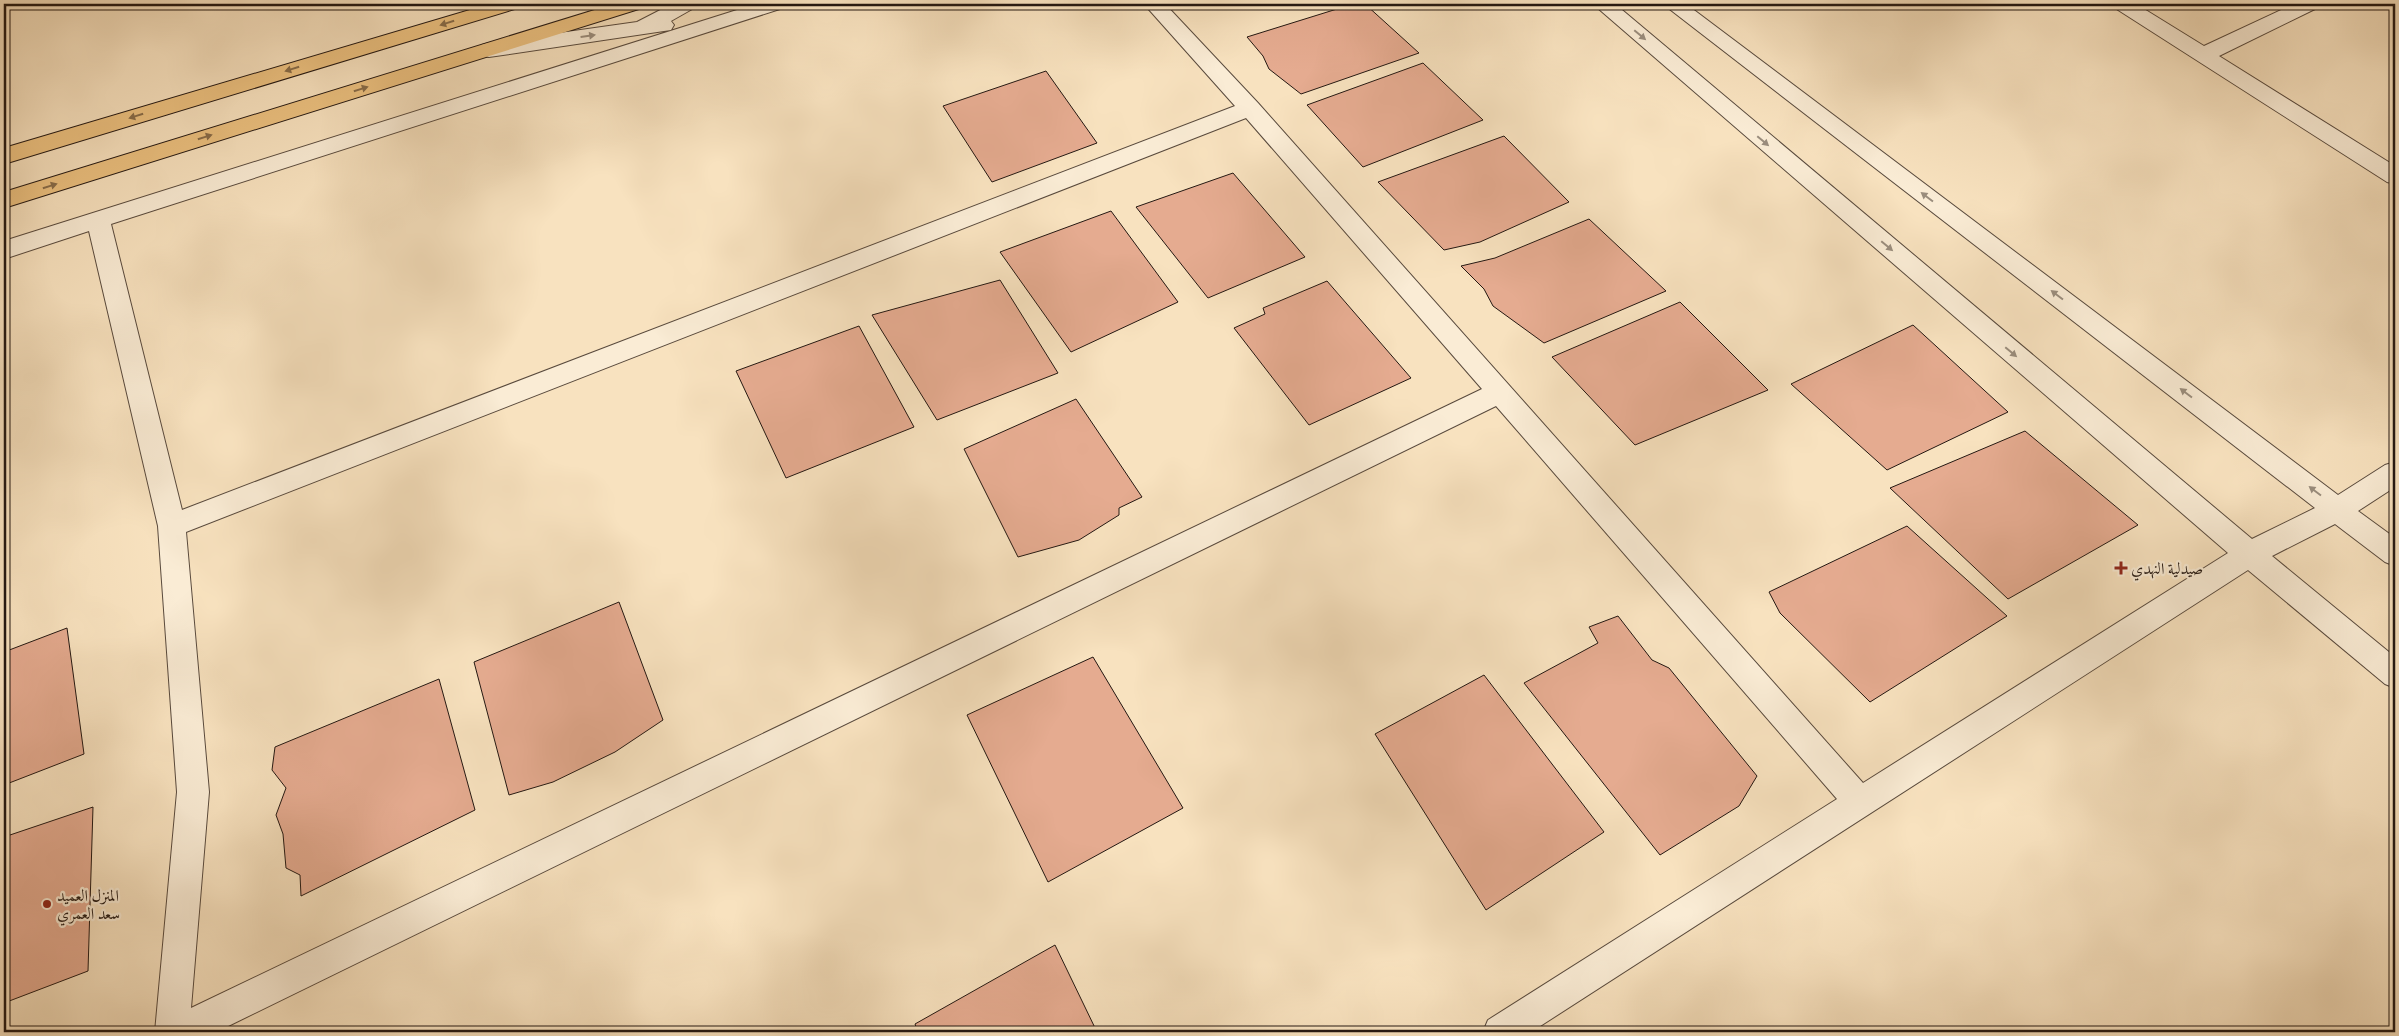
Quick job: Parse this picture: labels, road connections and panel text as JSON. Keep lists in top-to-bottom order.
{
  "places": {
    "health": ["صيدلية النهدي"],
    "other": ["المنزل العميد سعد العمري"]
  }
}
